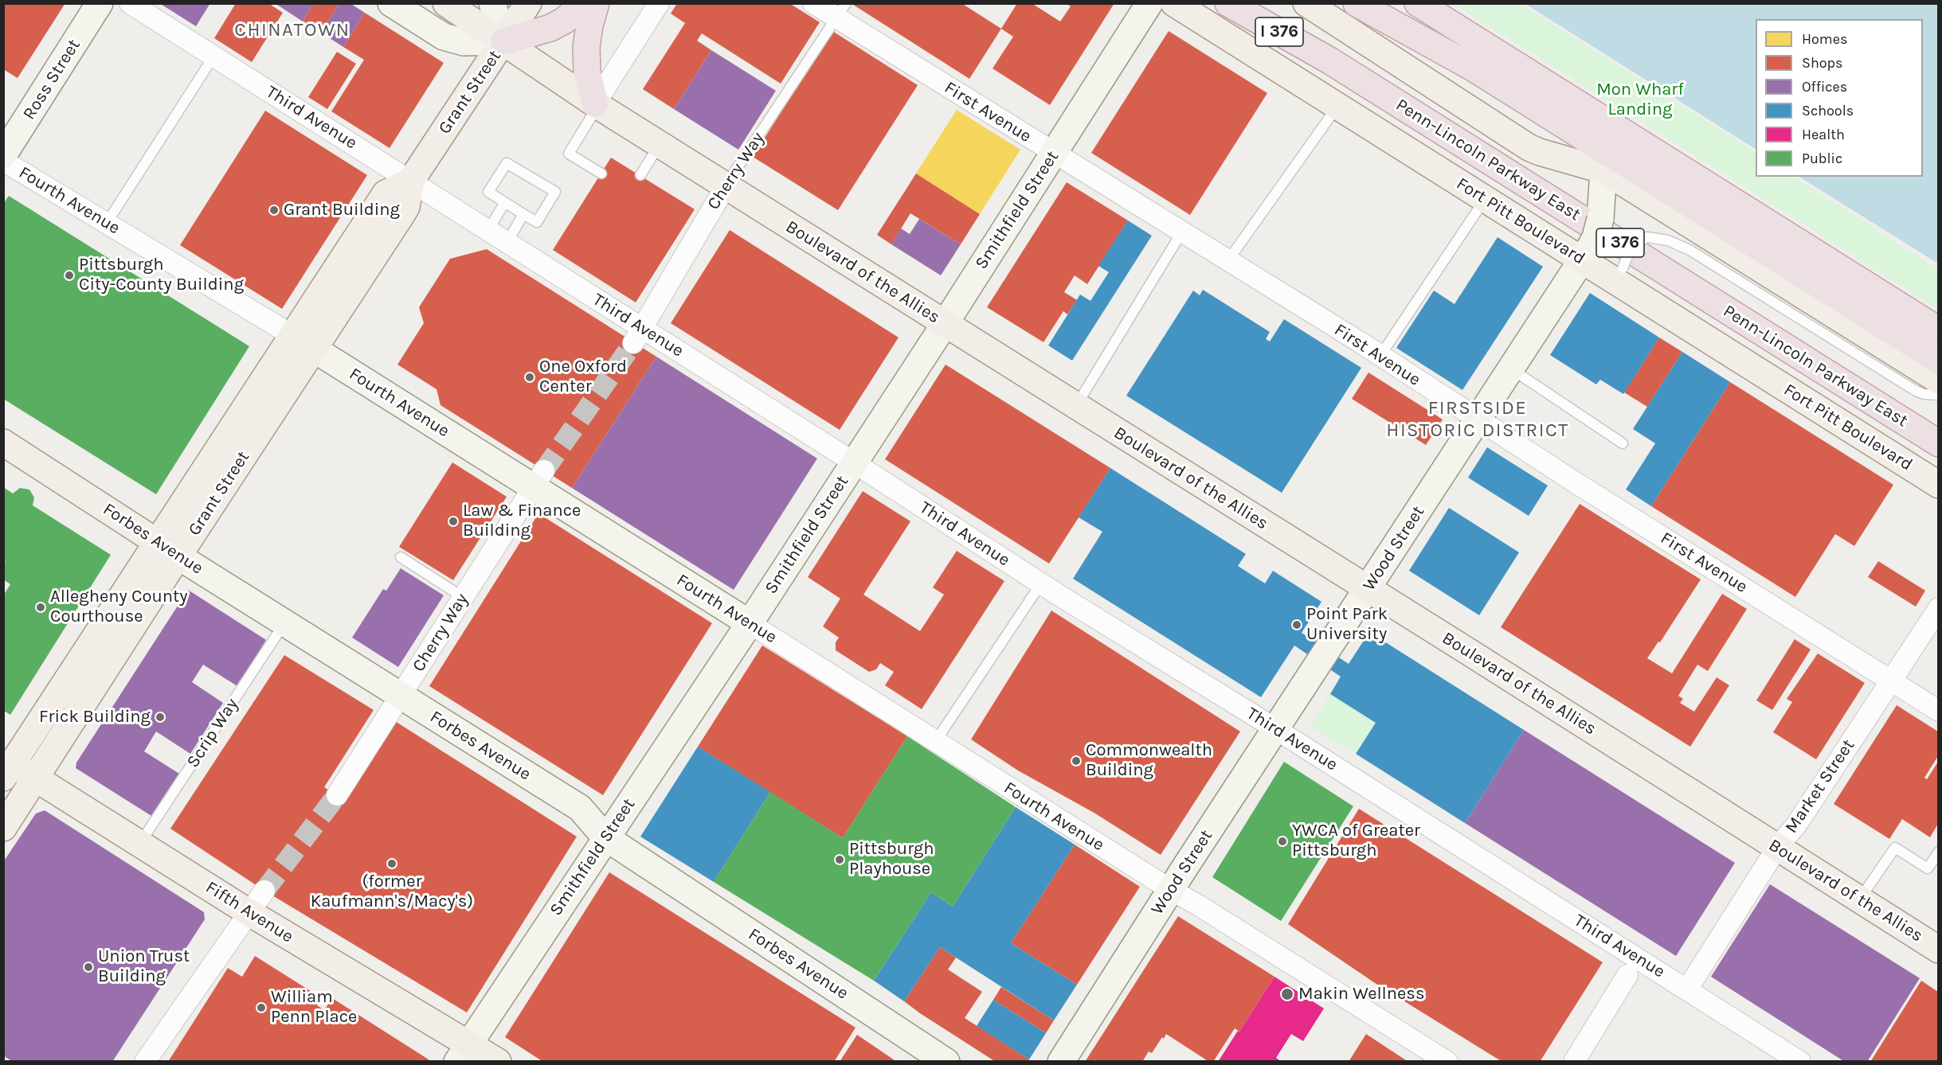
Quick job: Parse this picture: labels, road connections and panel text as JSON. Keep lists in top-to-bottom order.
{
  "streets": {
    "highway": ["I 376", "Penn-Lincoln Parkway East"],
    "main road": [
      "Ross Street",
      "Grant Street",
      "Fourth Avenue",
      "Smithfield Street",
      "Fort Pitt Boulevard",
      "Boulevard of the Allies",
      "Forbes Avenue",
      "Wood Street",
      "Fifth Avenue"
    ],
    "street": [
      "First Avenue",
      "Third Avenue",
      "Cherry Way",
      "Market Street"
    ],
    "lane": ["Scrip Way"]
  },
  "crossings": [
    ["Grant Street", "Third Avenue"],
    ["Grant Street", "Fourth Avenue"],
    ["Grant Street", "Boulevard of the Allies"],
    ["Grant Street", "Forbes Avenue"],
    ["Grant Street", "Fifth Avenue"],
    ["First Avenue", "Cherry Way"],
    ["First Avenue", "Smithfield Street"],
    ["First Avenue", "Wood Street"],
    ["First Avenue", "Market Street"],
    ["Third Avenue", "Cherry Way"],
    ["Third Avenue", "Smithfield Street"],
    ["Third Avenue", "Wood Street"],
    ["Third Avenue", "Market Street"],
    ["Cherry Way", "Fourth Avenue"],
    ["Cherry Way", "Boulevard of the Allies"],
    ["Cherry Way", "Forbes Avenue"],
    ["Fourth Avenue", "Smithfield Street"],
    ["Fourth Avenue", "Wood Street"],
    ["Smithfield Street", "Boulevard of the Allies"],
    ["Smithfield Street", "Forbes Avenue"],
    ["Smithfield Street", "Fifth Avenue"],
    ["Fort Pitt Boulevard", "Wood Street"],
    ["Boulevard of the Allies", "Wood Street"],
    ["Boulevard of the Allies", "Market Street"],
    ["Forbes Avenue", "Scrip Way"],
    ["Scrip Way", "Fifth Avenue"]
  ],
  "districts": ["CHINATOWN", "FIRSTSIDE HISTORIC DISTRICT"],
  "parks": ["Mon Wharf Landing"],
  "places": [
    "Grant Building",
    "Pittsburgh City-County Building",
    "One Oxford Center",
    "Law & Finance Building",
    "Allegheny County Courthouse",
    "Point Park University",
    "Frick Building",
    "Commonwealth Building",
    "YWCA of Greater Pittsburgh",
    "Pittsburgh Playhouse",
    "(former Kaufmann's/Macy's)",
    "Union Trust Building",
    "Makin Wellness",
    "William Penn Place"
  ],
  "legend": [
    "Homes",
    "Shops",
    "Offices",
    "Schools",
    "Health",
    "Public"
  ]
}
